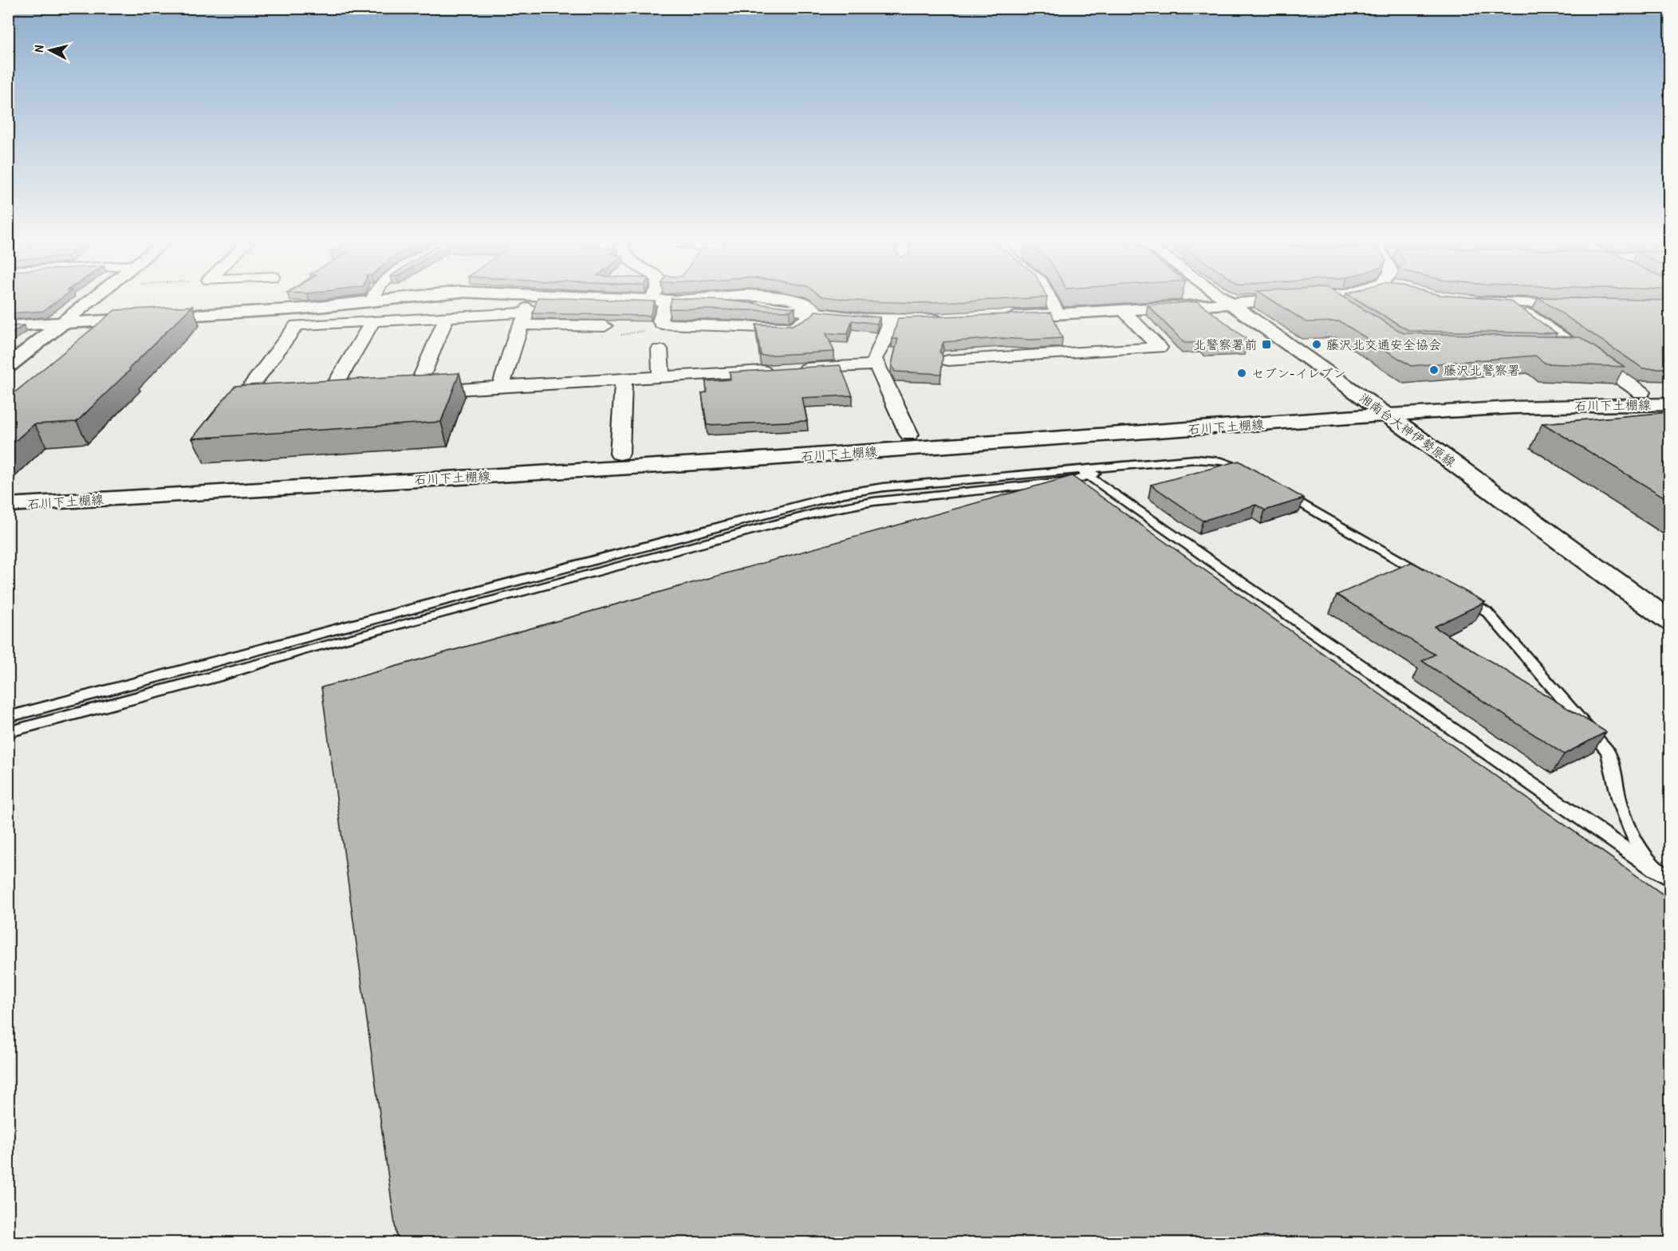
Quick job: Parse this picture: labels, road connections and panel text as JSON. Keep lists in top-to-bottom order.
{
  "streets": {
    "street": ["石川下土棚線", "湘南台大神伊勢原線"]
  },
  "crossings": [
    ["石川下土棚線", "湘南台大神伊勢原線"]
  ],
  "places": {
    "transit": ["北警察署前"],
    "other": ["藤沢北交通安全協会", "藤沢北警察署", "セブン-イレブン"]
  },
  "north": "left"
}
